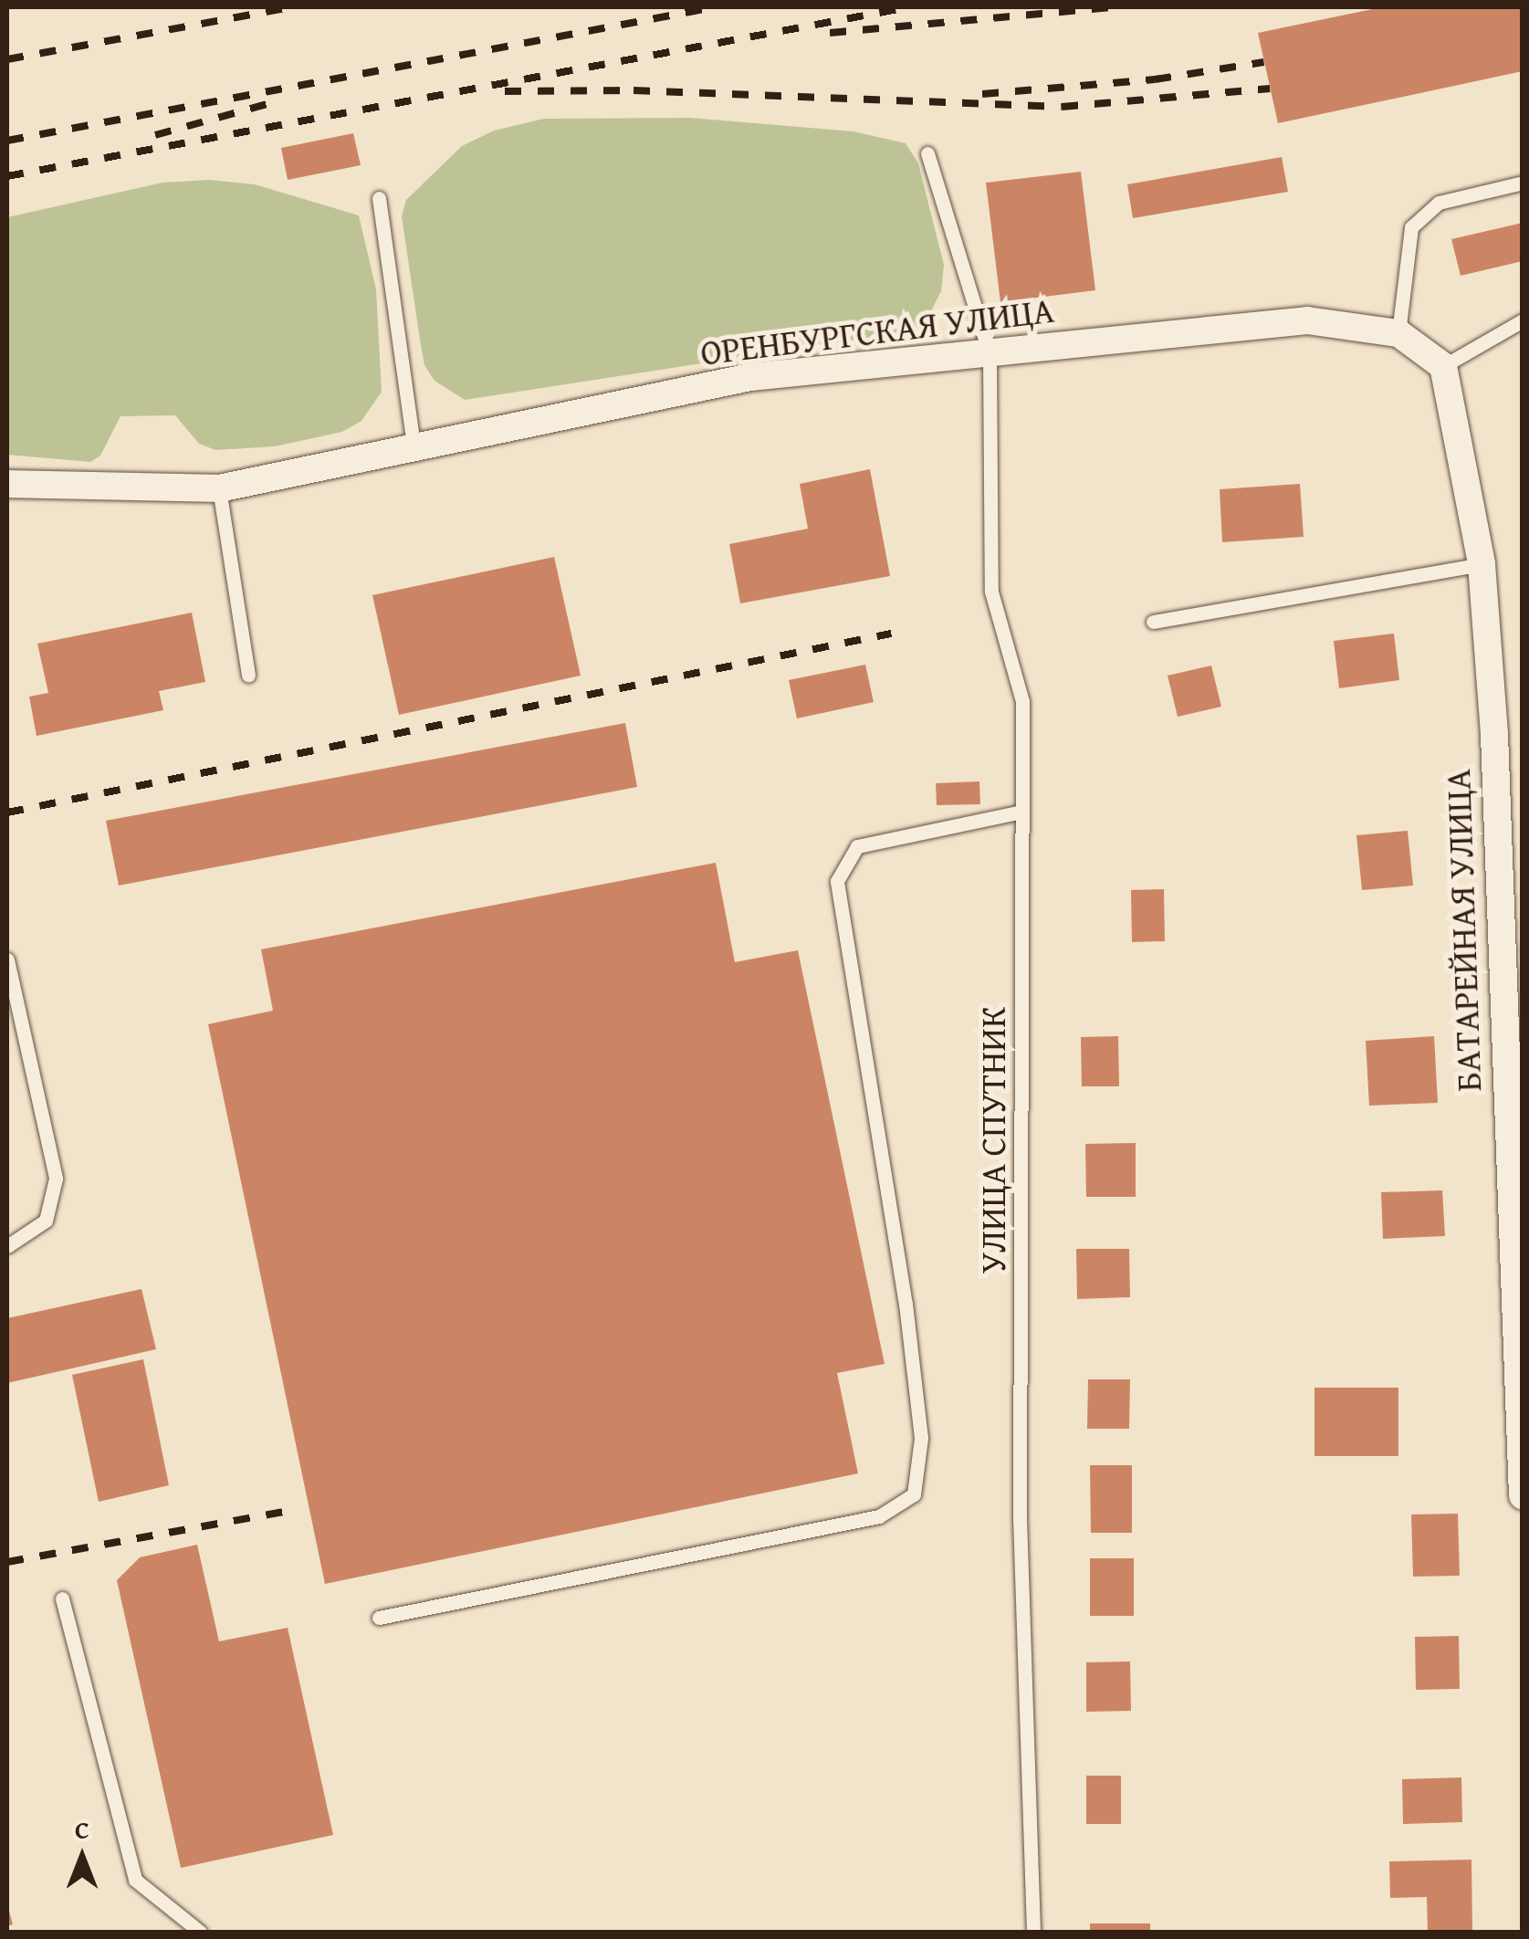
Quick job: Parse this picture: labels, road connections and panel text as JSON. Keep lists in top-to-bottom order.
{
  "streets": {
    "street": ["ОРЕНБУРГСКАЯ УЛИЦА", "БАТАРЕЙНАЯ УЛИЦА"],
    "lane": ["УЛИЦА СПУТНИК"]
  },
  "crossings": [
    ["ОРЕНБУРГСКАЯ УЛИЦА", "БАТАРЕЙНАЯ УЛИЦА"],
    ["ОРЕНБУРГСКАЯ УЛИЦА", "УЛИЦА СПУТНИК"]
  ],
  "north": "top"
}
